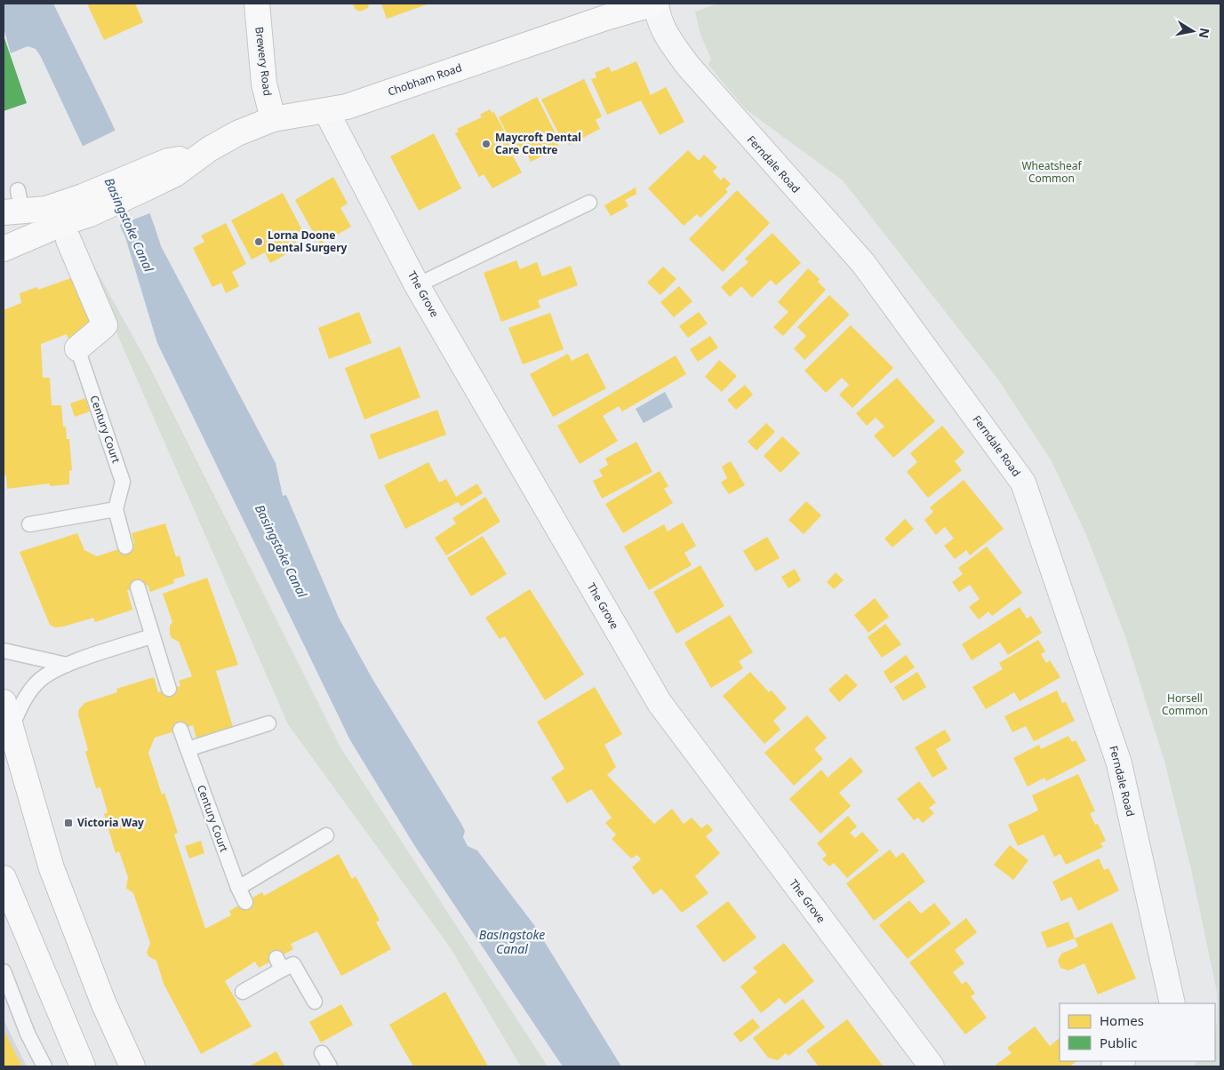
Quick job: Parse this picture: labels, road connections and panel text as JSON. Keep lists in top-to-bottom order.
{
  "streets": {
    "main road": ["Brewery Road", "Chobham Road"],
    "street": ["Ferndale Road", "The Grove"],
    "lane": ["Century Court"]
  },
  "crossings": [
    ["Brewery Road", "Chobham Road"],
    ["Chobham Road", "Ferndale Road"],
    ["Chobham Road", "The Grove"]
  ],
  "water": ["Basingstoke Canal"],
  "parks": ["Wheatsheaf Common", "Horsell Common"],
  "places": {
    "other": ["Maycroft Dental Care Centre", "Lorna Doone Dental Surgery"],
    "transit": ["Victoria Way"]
  },
  "legend": ["Homes", "Public"],
  "north": "right"
}
